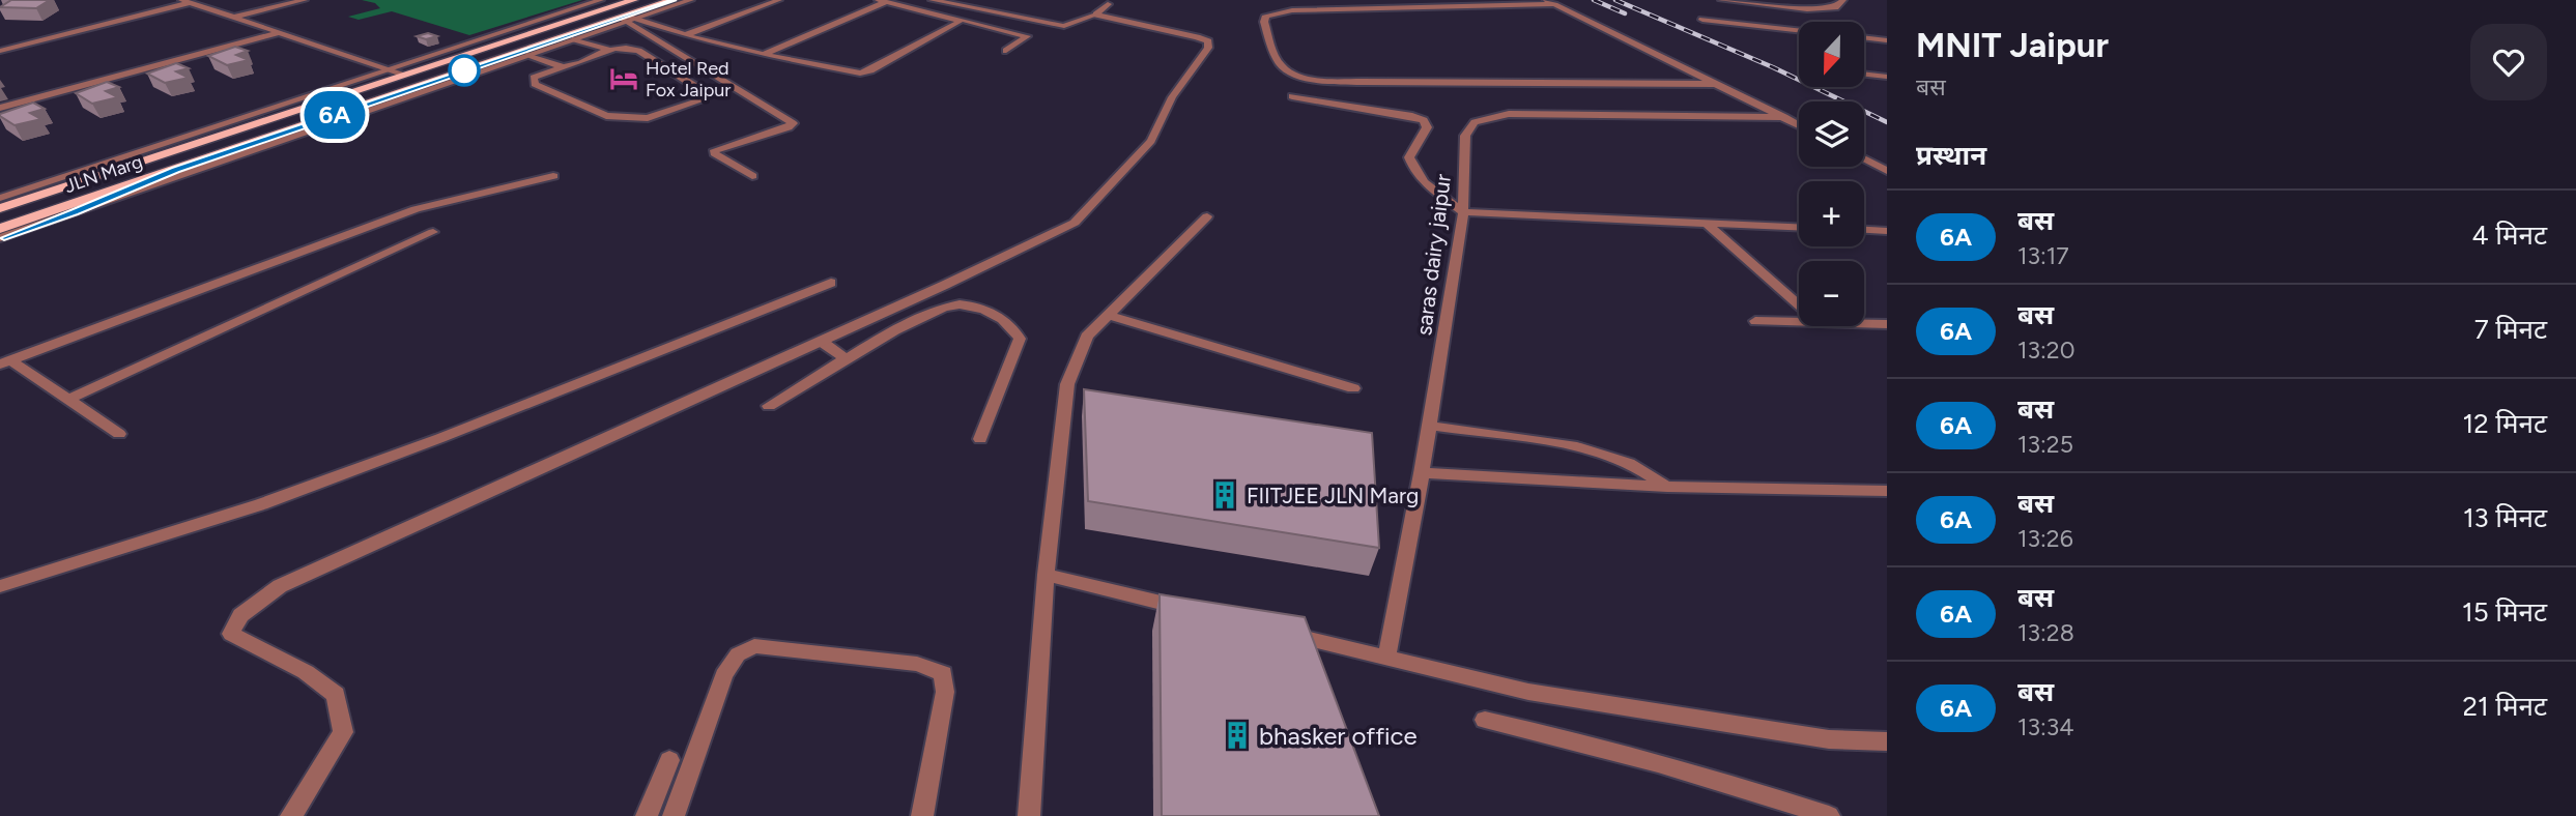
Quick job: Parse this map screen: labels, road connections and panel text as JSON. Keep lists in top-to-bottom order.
{
  "streets": {
    "main road": ["JLN Marg"],
    "street": ["saras dairy jaipur"]
  },
  "places": {
    "hotel": ["Hotel Red Fox Jaipur"],
    "building": ["FIITJEE JLN Marg", "bhasker office"]
  },
  "lines": ["bus line 6A"],
  "north": "bottom",
  "page": {
    "on_map": "6A",
    "heading": [
      ["MNIT Jaipur", "बस"],
      "प्रस्थान"
    ],
    "map_buttons": ["+", "−"],
    "list": [
      {
        "mark": "6A",
        "name": "बस",
        "note": "13:17",
        "value": "4 मिनट"
      },
      {
        "mark": "6A",
        "name": "बस",
        "note": "13:20",
        "value": "7 मिनट"
      },
      {
        "mark": "6A",
        "name": "बस",
        "note": "13:25",
        "value": "12 मिनट"
      },
      {
        "mark": "6A",
        "name": "बस",
        "note": "13:26",
        "value": "13 मिनट"
      },
      {
        "mark": "6A",
        "name": "बस",
        "note": "13:28",
        "value": "15 मिनट"
      },
      {
        "mark": "6A",
        "name": "बस",
        "note": "13:34",
        "value": "21 मिनट"
      }
    ]
  }
}
